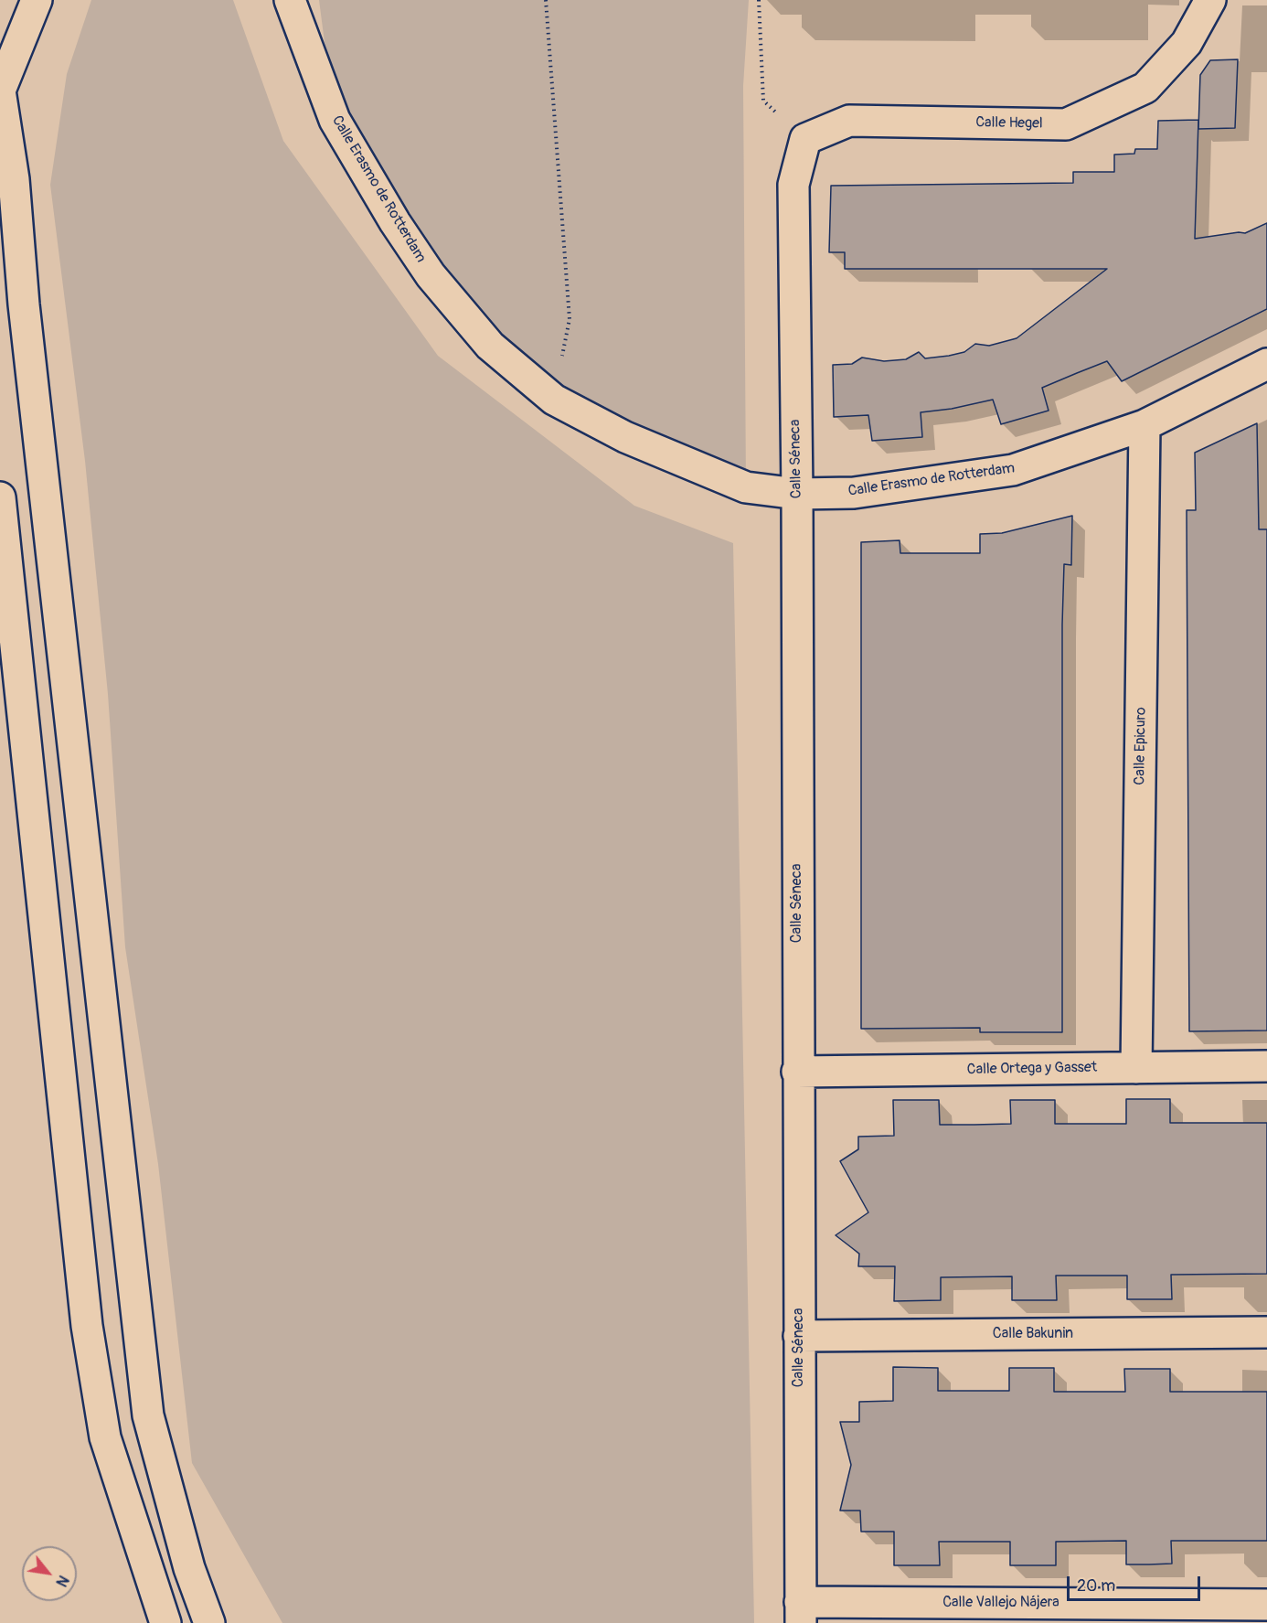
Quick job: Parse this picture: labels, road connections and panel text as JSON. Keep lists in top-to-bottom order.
{
  "streets": {
    "street": [
      "Calle Hegel",
      "Calle Erasmo de Rotterdam",
      "Calle Séneca",
      "Calle Epicuro",
      "Calle Ortega y Gasset",
      "Calle Bakunin",
      "Calle Vallejo Nájera"
    ]
  },
  "crossings": [
    ["Calle Hegel", "Calle Séneca"],
    ["Calle Erasmo de Rotterdam", "Calle Séneca"],
    ["Calle Erasmo de Rotterdam", "Calle Epicuro"],
    ["Calle Séneca", "Calle Ortega y Gasset"],
    ["Calle Séneca", "Calle Bakunin"],
    ["Calle Séneca", "Calle Vallejo Nájera"],
    ["Calle Epicuro", "Calle Ortega y Gasset"]
  ],
  "scale_bar": "20 m",
  "north": "bottom right"
}
